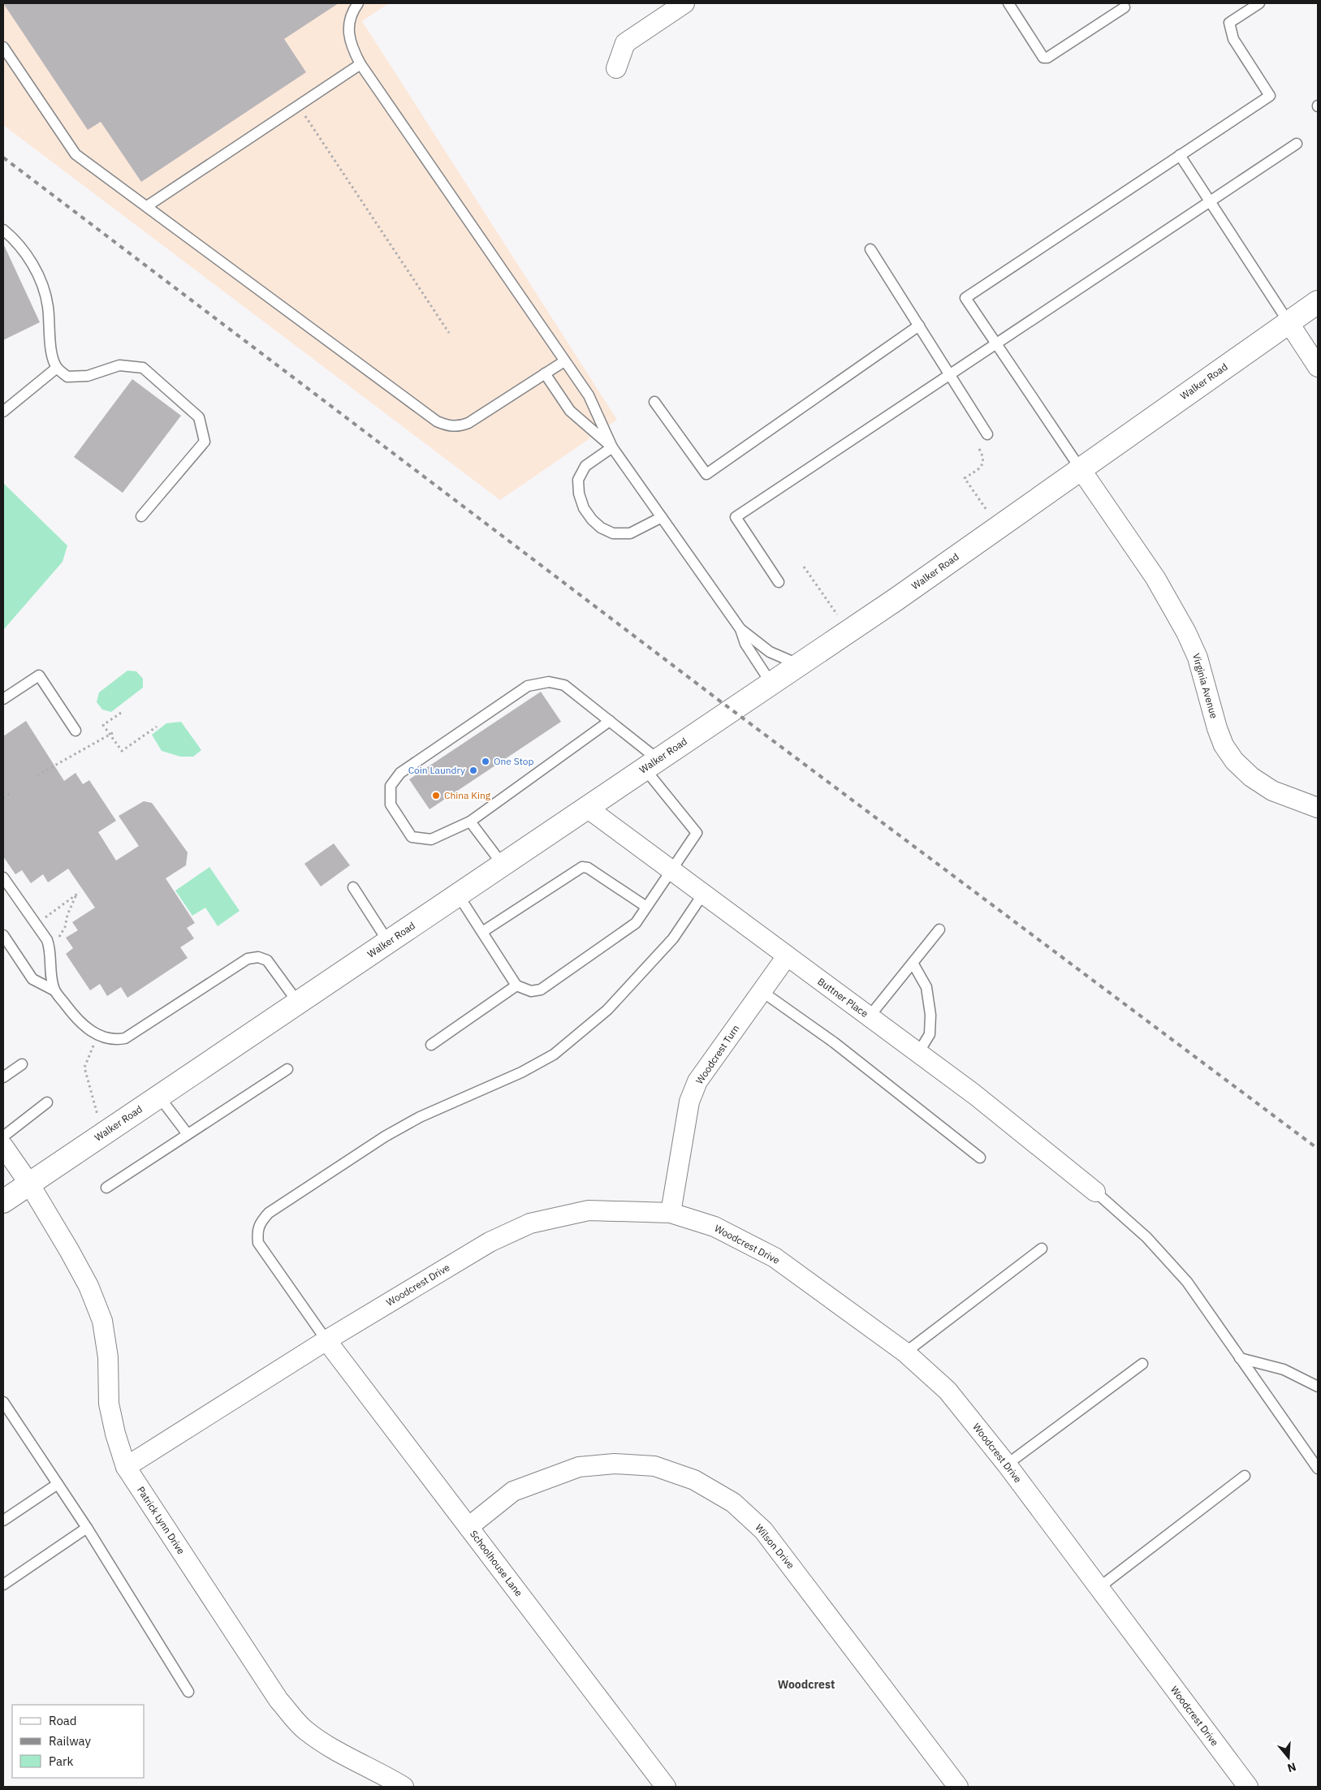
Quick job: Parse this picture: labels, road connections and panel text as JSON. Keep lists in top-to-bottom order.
{
  "streets": {
    "street": [
      "Walker Road",
      "Virginia Avenue",
      "Buttner Place",
      "Woodcrest Turn",
      "Woodcrest Drive",
      "Patrick Lynn Drive",
      "Wilson Drive",
      "Schoolhouse Lane"
    ]
  },
  "crossings": [
    ["Walker Road", "Virginia Avenue"],
    ["Walker Road", "Buttner Place"],
    ["Walker Road", "Patrick Lynn Drive"],
    ["Buttner Place", "Woodcrest Turn"],
    ["Woodcrest Turn", "Woodcrest Drive"],
    ["Woodcrest Drive", "Patrick Lynn Drive"],
    ["Woodcrest Drive", "Schoolhouse Lane"],
    ["Wilson Drive", "Schoolhouse Lane"]
  ],
  "districts": ["Woodcrest"],
  "places": ["One Stop", "Coin Laundry", "China King"],
  "legend": ["Road", "Railway", "Park"],
  "north": "bottom"
}
